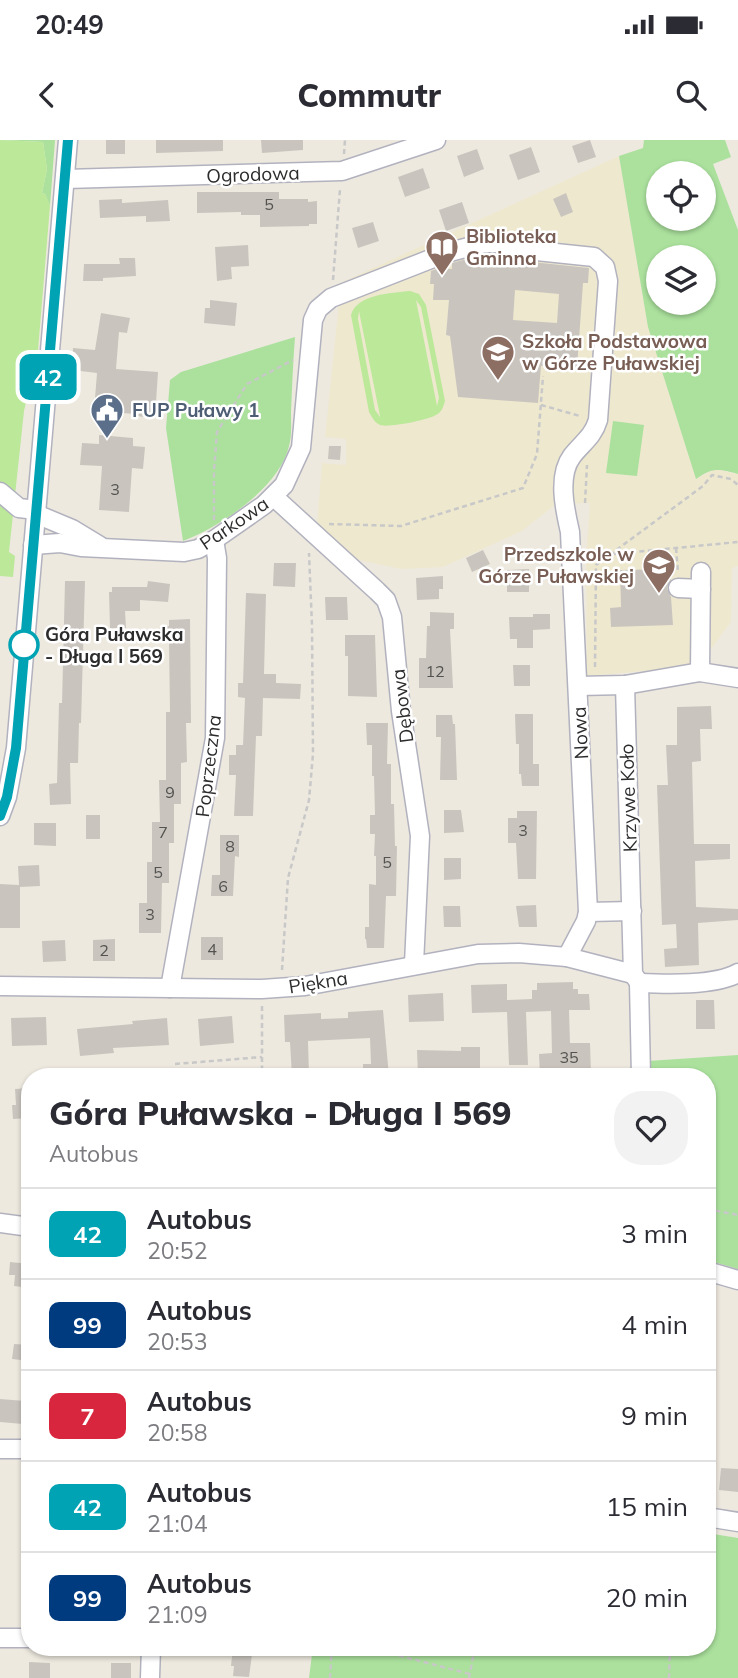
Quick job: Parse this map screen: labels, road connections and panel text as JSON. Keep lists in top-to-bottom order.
{
  "streets": {
    "street": [
      "Ogrodowa",
      "Parkowa",
      "Dębowa",
      "Nowa",
      "Poprzeczna",
      "Krzywe Koło",
      "Piękna"
    ]
  },
  "crossings": [
    ["Parkowa", "Dębowa"],
    ["Parkowa", "Nowa"],
    ["Parkowa", "Poprzeczna"],
    ["Dębowa", "Piękna"],
    ["Nowa", "Piękna"],
    ["Poprzeczna", "Piękna"],
    ["Krzywe Koło", "Piękna"]
  ],
  "places": {
    "library": ["Biblioteka Gminna"],
    "school or university": ["Szkoła Podstawowa w Górze Puławskiej", "Przedszkole w Górze Puławskiej"],
    "public building": ["FUP Puławy 1"],
    "other": ["Góra Puławska - Długa I 569"]
  },
  "lines": ["bus line 42"],
  "house_numbers": [
    "5",
    "3",
    "12",
    "9",
    "3",
    "7",
    "8",
    "5",
    "5",
    "6",
    "3",
    "4",
    "2",
    "35"
  ],
  "page": {
    "status": "20:49",
    "header": "Commutr",
    "on_map": "42",
    "heading": ["Góra Puławska - Długa I 569", "Autobus"],
    "list": [
      {
        "mark": "42",
        "name": "Autobus",
        "note": "20:52",
        "value": "3 min"
      },
      {
        "mark": "99",
        "name": "Autobus",
        "note": "20:53",
        "value": "4 min"
      },
      {
        "mark": "7",
        "name": "Autobus",
        "note": "20:58",
        "value": "9 min"
      },
      {
        "mark": "42",
        "name": "Autobus",
        "note": "21:04",
        "value": "15 min"
      },
      {
        "mark": "99",
        "name": "Autobus",
        "note": "21:09",
        "value": "20 min"
      }
    ]
  }
}
